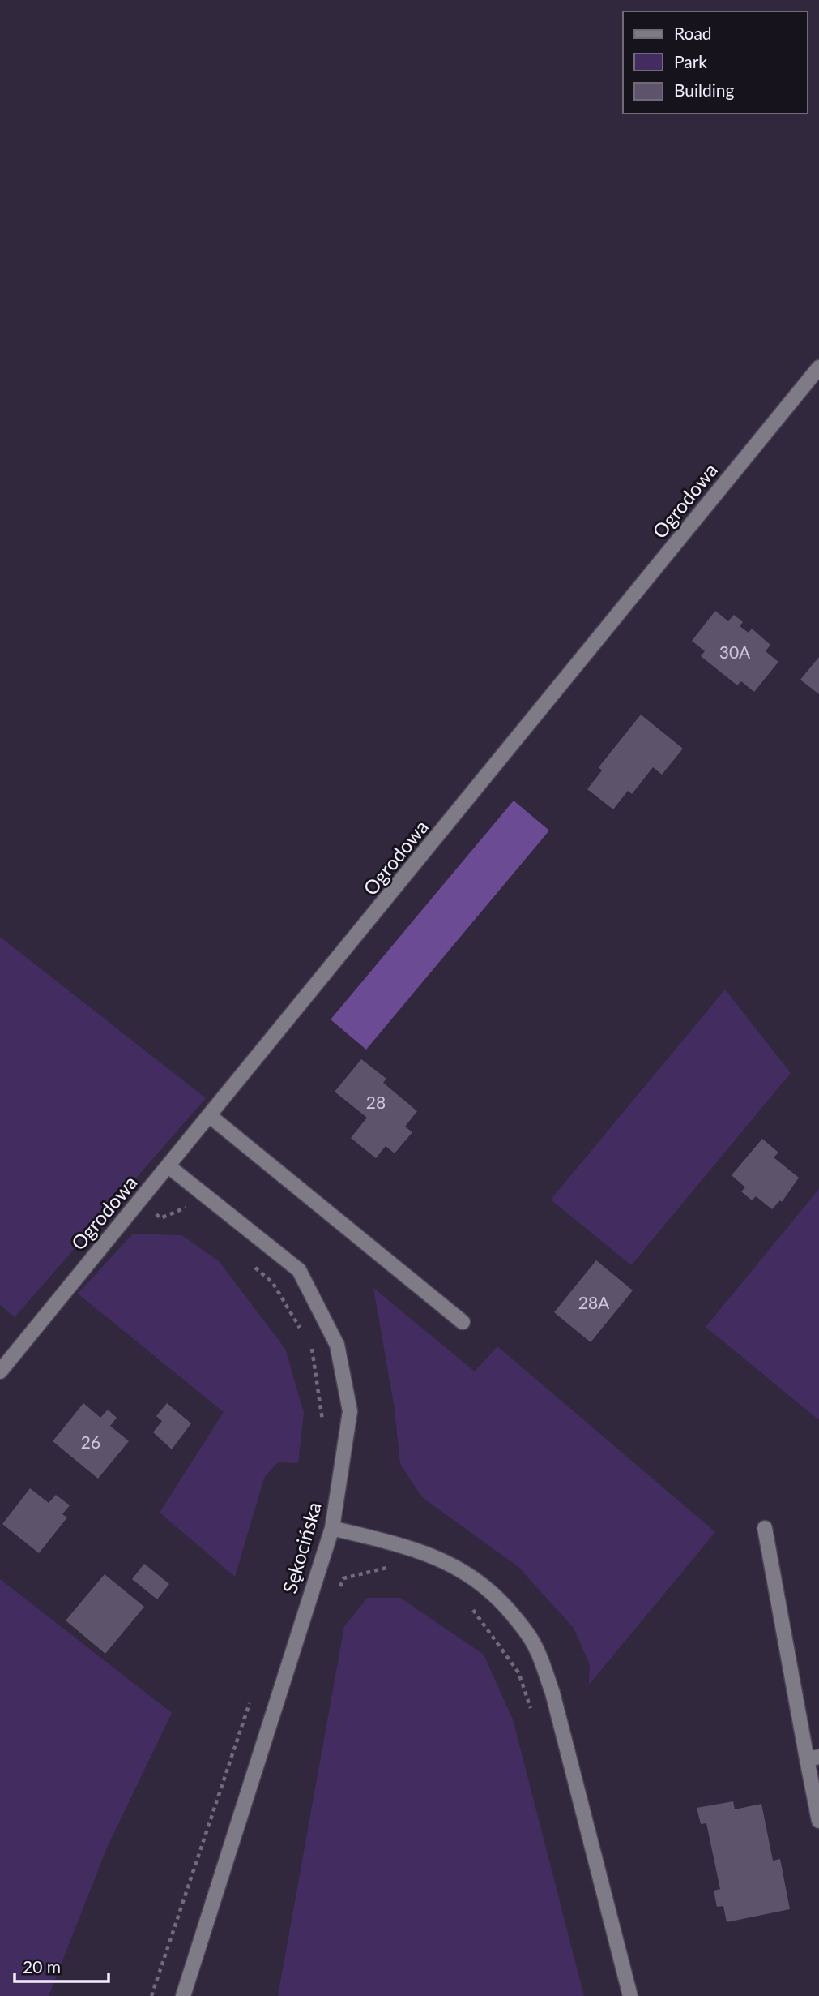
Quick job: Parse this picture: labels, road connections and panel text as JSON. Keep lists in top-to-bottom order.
{
  "streets": {
    "street": ["Ogrodowa", "Sękocińska"]
  },
  "crossings": [
    ["Ogrodowa", "Sękocińska"]
  ],
  "house_numbers": [
    "30A",
    "28",
    "28A",
    "26"
  ],
  "legend": ["Road", "Park", "Building"],
  "scale_bar": "20 m"
}
